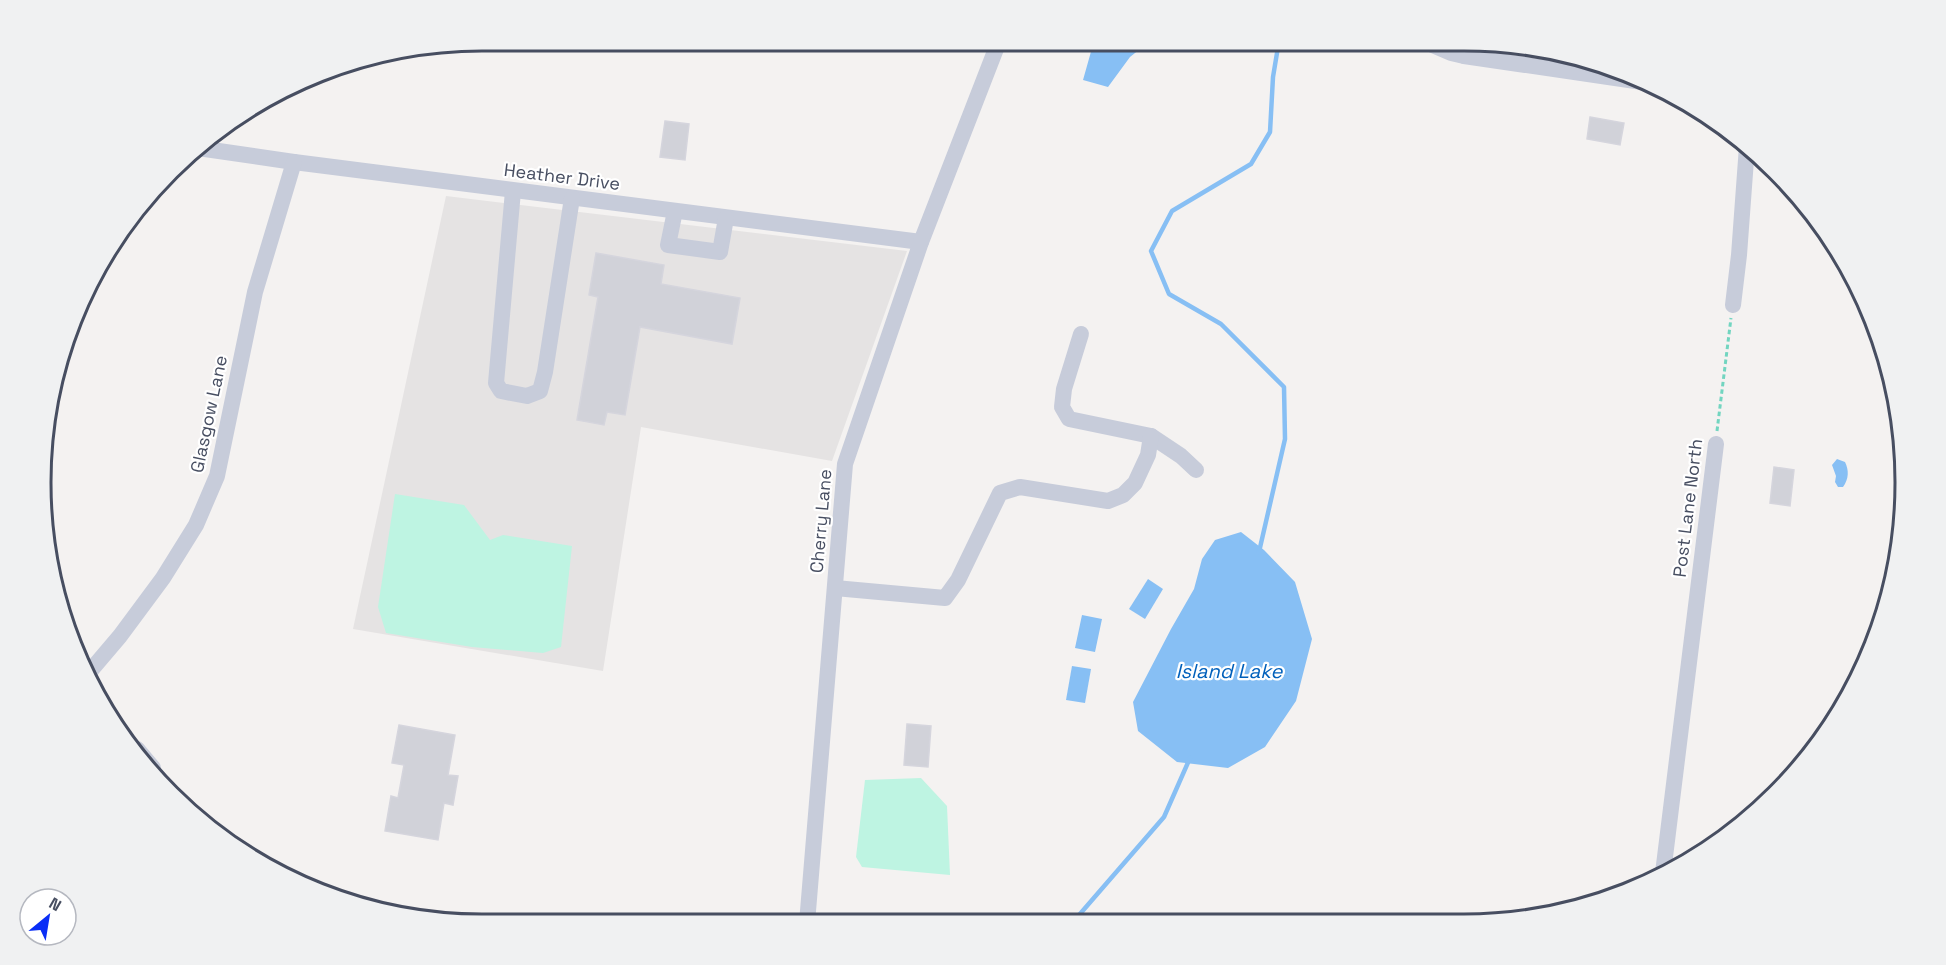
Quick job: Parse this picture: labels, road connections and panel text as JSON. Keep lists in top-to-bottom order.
{
  "streets": {
    "street": [
      "Heather Drive",
      "Glasgow Lane",
      "Post Lane North",
      "Cherry Lane"
    ]
  },
  "crossings": [
    ["Heather Drive", "Glasgow Lane"],
    ["Heather Drive", "Cherry Lane"]
  ],
  "water": ["Island Lake"],
  "north": "top right"
}
